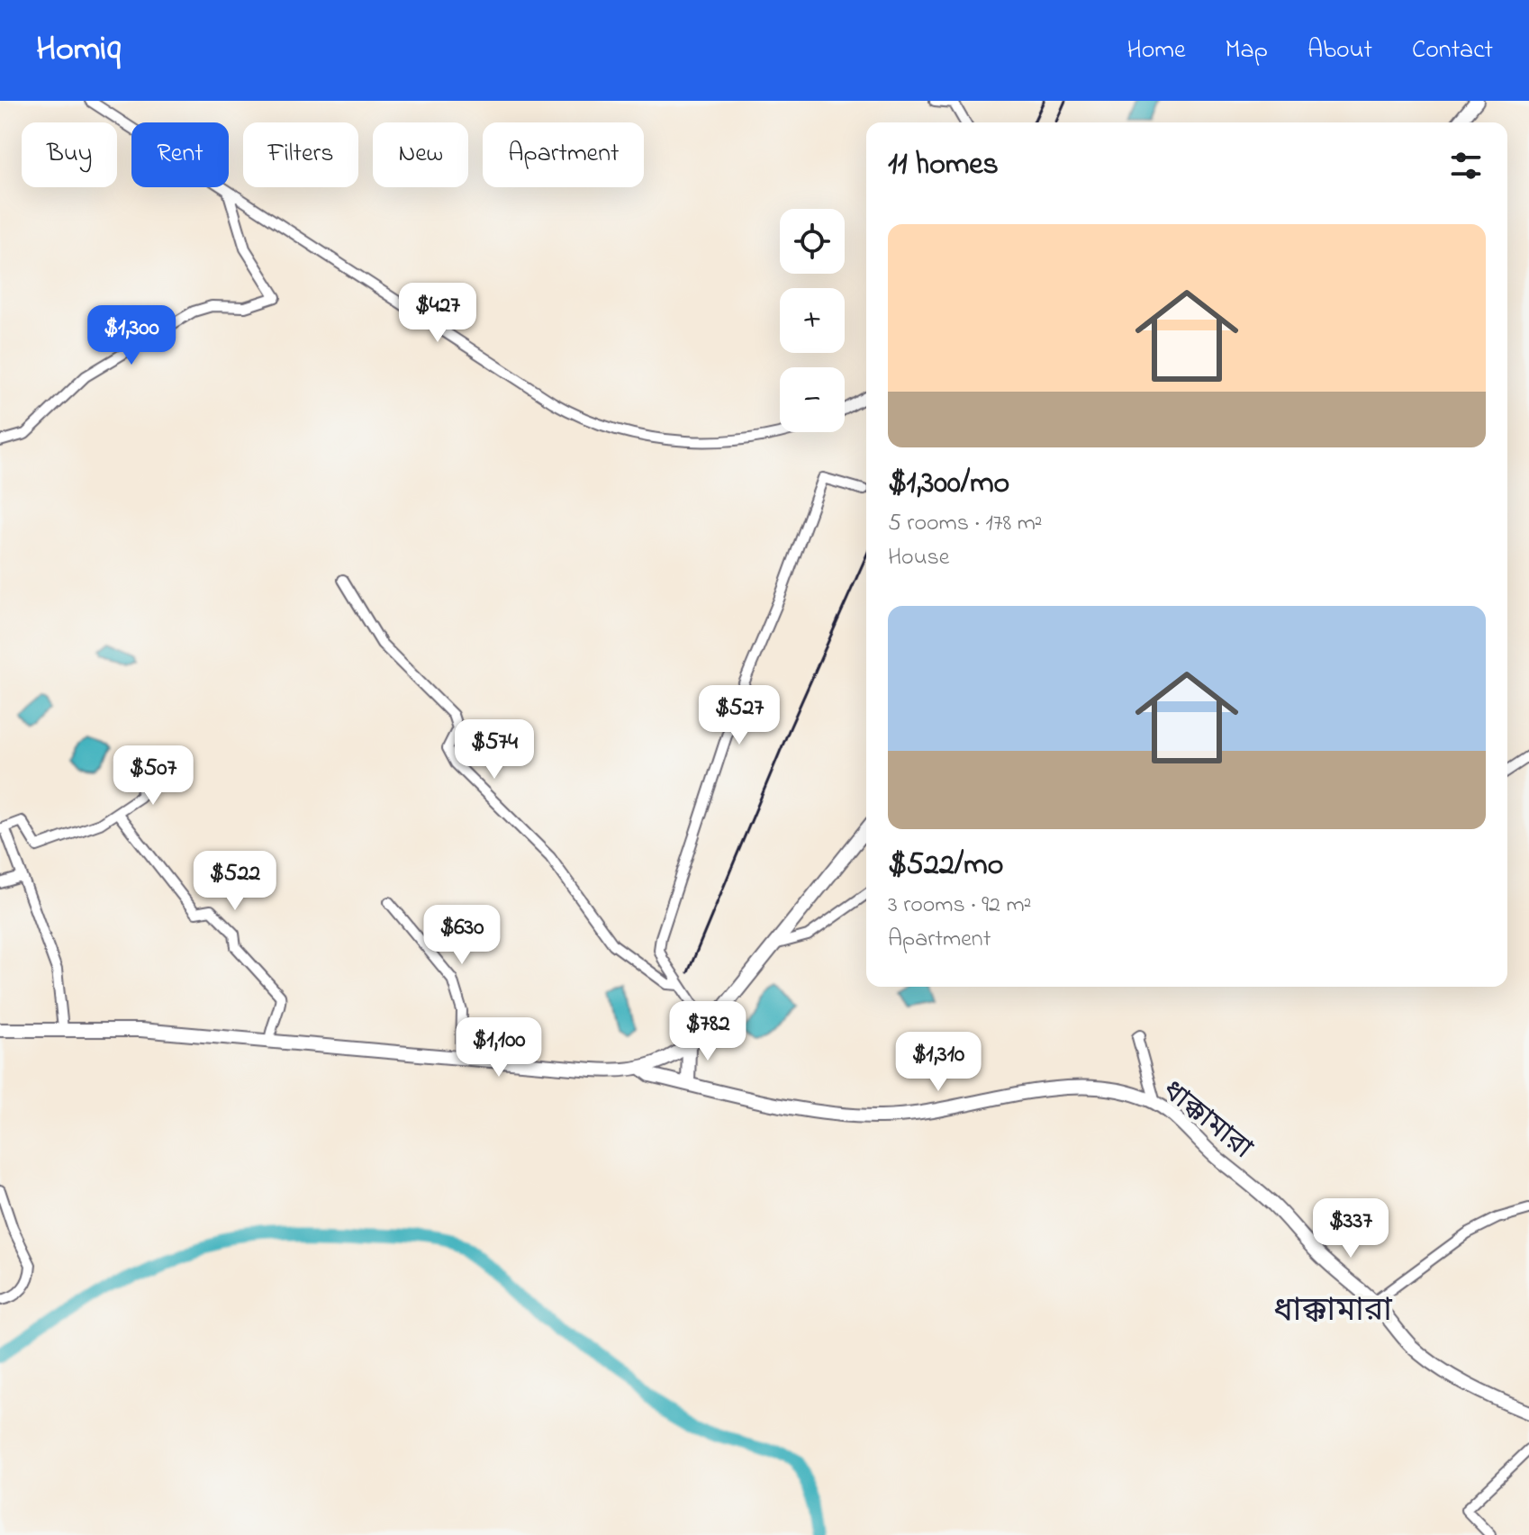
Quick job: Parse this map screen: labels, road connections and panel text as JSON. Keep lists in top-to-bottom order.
{
  "streets": {
    "street": ["ধাক্কামারা"]
  },
  "districts": ["ধাক্কামারা"],
  "page": {
    "header": "Homiq",
    "nav": [
      "Home",
      "Map",
      "About",
      "Contact"
    ],
    "chip": [
      "Buy",
      "Rent",
      "Filters",
      "New",
      "Apartment"
    ],
    "heading": "11 homes",
    "map_buttons": ["+", "−"],
    "list": [
      {
        "name": "$1,300/mo",
        "note": "5 rooms · 178 m² · House"
      },
      {
        "name": "$522/mo",
        "note": "3 rooms · 92 m² · Apartment"
      }
    ],
    "price": [
      "$427",
      "$1,300",
      "$527",
      "$574",
      "$507",
      "$522",
      "$630",
      "$782",
      "$1,100",
      "$1,310",
      "$337"
    ]
  }
}
